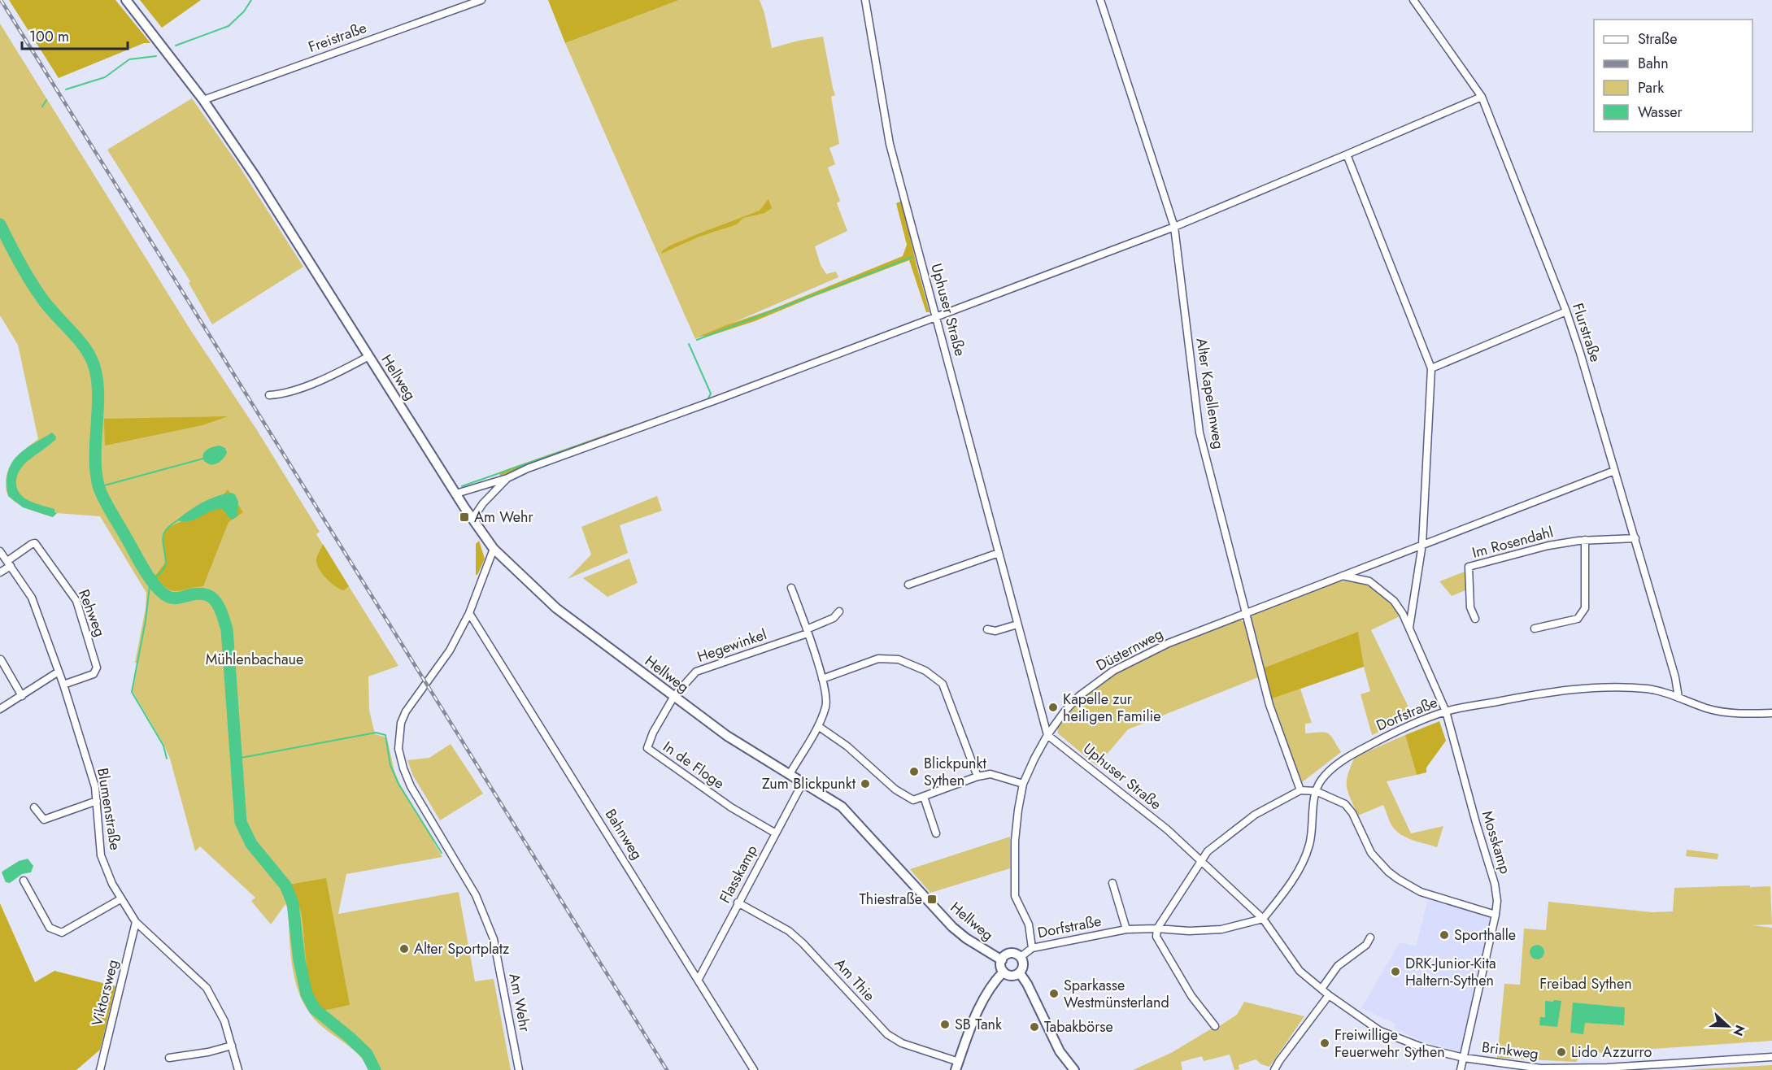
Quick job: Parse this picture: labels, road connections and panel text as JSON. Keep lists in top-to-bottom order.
{
  "streets": {
    "street": [
      "Freistraße",
      "Uphuser Straße",
      "Flurstraße",
      "Hellweg",
      "Alter Kapellenweg",
      "Im Rosendahl",
      "Rehweg",
      "Hegewinkel",
      "Düsternweg",
      "Dorfstraße",
      "In de Floge",
      "Blumenstraße",
      "Bahnweg",
      "Mosskamp",
      "Flasskamp",
      "Am Thie",
      "Viktorsweg",
      "Am Wehr",
      "Brinkweg"
    ]
  },
  "crossings": [
    ["Freistraße", "Hellweg"],
    ["Uphuser Straße", "Düsternweg"],
    ["Uphuser Straße", "Dorfstraße"],
    ["Uphuser Straße", "Brinkweg"],
    ["Flurstraße", "Im Rosendahl"],
    ["Flurstraße", "Düsternweg"],
    ["Flurstraße", "Dorfstraße"],
    ["Hellweg", "Hegewinkel"],
    ["Hellweg", "Dorfstraße"],
    ["Hellweg", "In de Floge"],
    ["Hellweg", "Flasskamp"],
    ["Hellweg", "Am Wehr"],
    ["Alter Kapellenweg", "Düsternweg"],
    ["Rehweg", "Blumenstraße"],
    ["Hegewinkel", "In de Floge"],
    ["Düsternweg", "Dorfstraße"],
    ["Düsternweg", "Mosskamp"],
    ["Dorfstraße", "Mosskamp"],
    ["Dorfstraße", "Brinkweg"],
    ["In de Floge", "Flasskamp"],
    ["Blumenstraße", "Viktorsweg"],
    ["Bahnweg", "Flasskamp"],
    ["Bahnweg", "Am Wehr"],
    ["Mosskamp", "Brinkweg"],
    ["Flasskamp", "Am Thie"]
  ],
  "parks": ["Mühlenbachaue", "Freibad Sythen"],
  "places": {
    "transit": ["Am Wehr", "Thiestraße"],
    "other": [
      "Kapelle zur heiligen Familie",
      "Blickpunkt Sythen",
      "Zum Blickpunkt",
      "Sporthalle",
      "Alter Sportplatz",
      "DRK-Junior-Kita Haltern-Sythen",
      "Sparkasse Westmünsterland",
      "SB Tank",
      "Tabakbörse",
      "Freiwillige Feuerwehr Sythen",
      "Lido Azzurro"
    ]
  },
  "legend": [
    "Straße",
    "Bahn",
    "Park",
    "Wasser"
  ],
  "scale_bar": "100 m",
  "north": "right"
}
